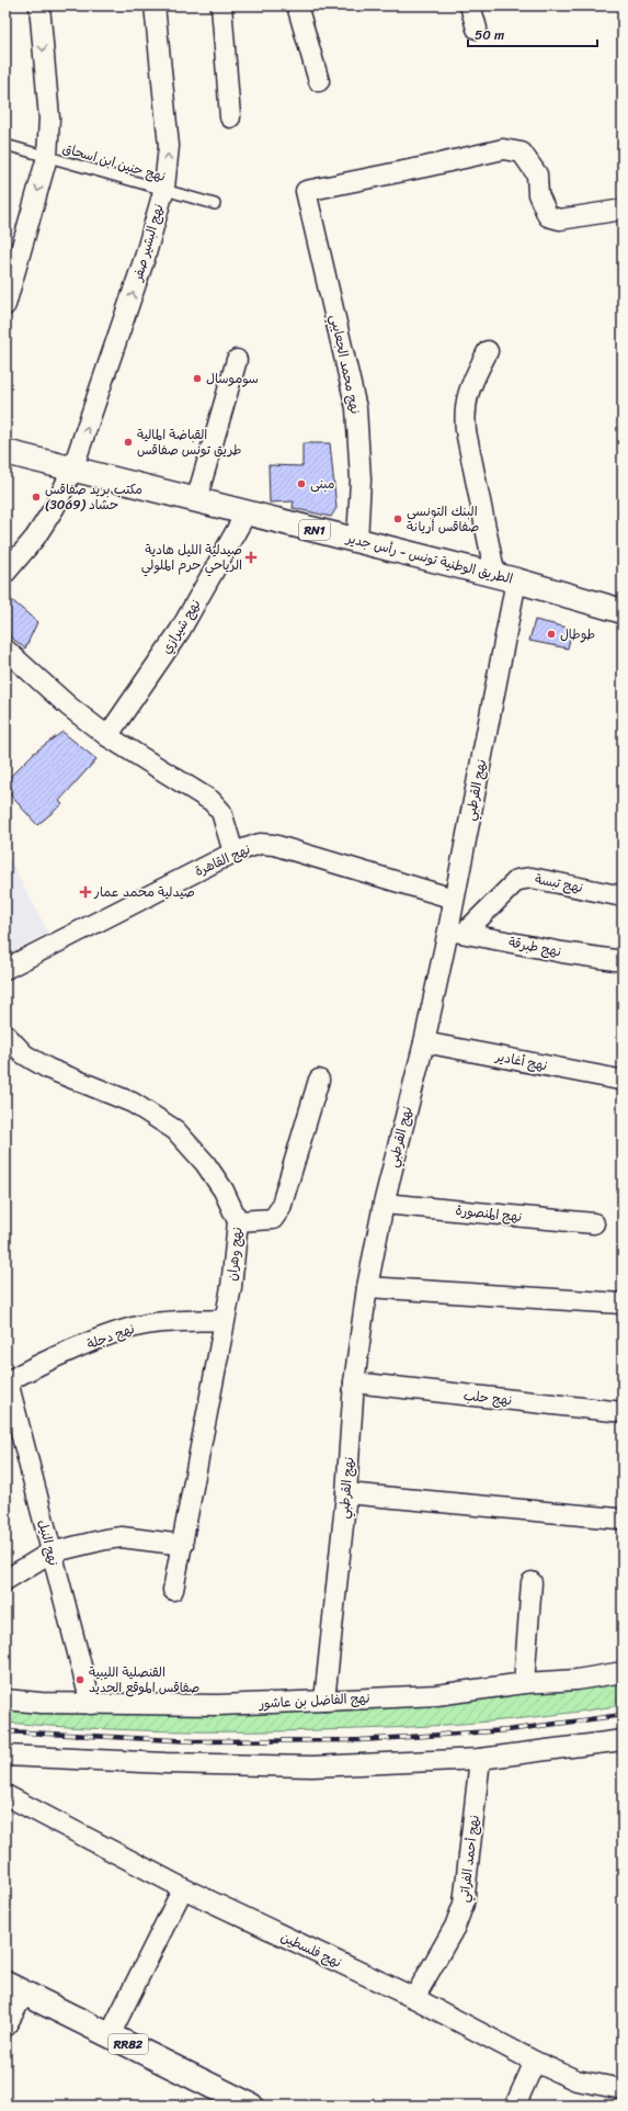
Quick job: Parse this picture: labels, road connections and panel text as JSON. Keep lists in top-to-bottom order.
{
  "streets": {
    "main road": ["RN1", "الطريق الوطنية تونس - رأس جدير", "RR82"],
    "street": [
      "نهج البشير صفر",
      "نهج محمد الجعايبي",
      "نهج شيرازي",
      "نهج القرطبي",
      "نهج القاهرة",
      "نهج تبسة",
      "نهج طبرقة",
      "نهج أغادير",
      "نهج المنصورة",
      "نهج وهران",
      "نهج دجلة",
      "نهج حلب",
      "نهج النيل",
      "نهج الفاضل بن عاشور",
      "نهج أحمد الفراتي",
      "نهج فلسطين"
    ],
    "lane": ["نهج حنين ابن اسحاق"]
  },
  "crossings": [
    ["نهج حنين ابن اسحاق", "نهج البشير صفر"],
    ["نهج البشير صفر", "الطريق الوطنية تونس - رأس جدير"],
    ["نهج محمد الجعايبي", "الطريق الوطنية تونس - رأس جدير"],
    ["الطريق الوطنية تونس - رأس جدير", "نهج شيرازي"],
    ["الطريق الوطنية تونس - رأس جدير", "نهج القرطبي"],
    ["نهج القرطبي", "نهج القاهرة"],
    ["نهج القرطبي", "نهج تبسة"],
    ["نهج القرطبي", "نهج طبرقة"],
    ["نهج القرطبي", "نهج أغادير"],
    ["نهج القرطبي", "نهج المنصورة"],
    ["نهج القرطبي", "نهج حلب"],
    ["نهج القرطبي", "نهج الفاضل بن عاشور"],
    ["نهج تبسة", "نهج طبرقة"],
    ["نهج وهران", "نهج دجلة"],
    ["نهج دجلة", "نهج النيل"],
    ["نهج النيل", "نهج الفاضل بن عاشور"],
    ["نهج أحمد الفراتي", "نهج فلسطين"]
  ],
  "places": {
    "other": [
      "سوموسال",
      "القباضة المالية طريق تونس صفاقس",
      "مبنى",
      "مكتب بريد صفاقس حشاد (3069)",
      "البنك التونسي صفاقس أريانة",
      "طوطال",
      "القنصلية الليبية صفاقس الموقع الجديد"
    ],
    "health": ["صيدلية الليل هادية الرياحي حرم الملولي", "صيدلية محمد عمار"]
  },
  "scale_bar": "50 m"
}
